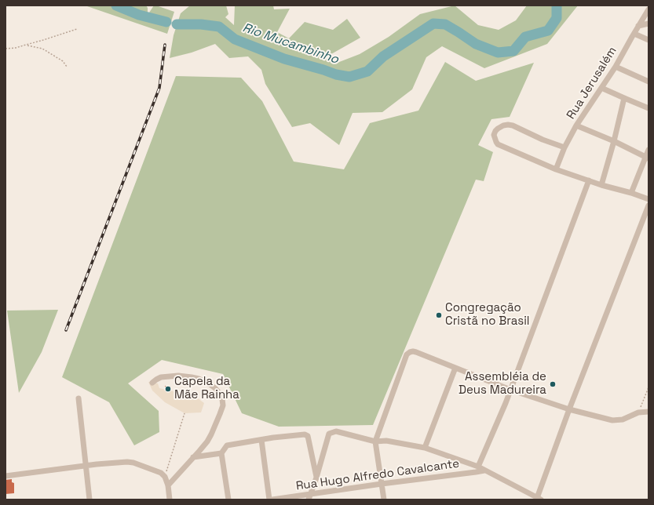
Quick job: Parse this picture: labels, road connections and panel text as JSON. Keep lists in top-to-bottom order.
{
  "streets": {
    "street": ["Rua Jerusalém", "Rua Hugo Alfredo Cavalcante"]
  },
  "water": ["Rio Mucambinho"],
  "places": ["Congregação Cristã no Brasil", "Assembléia de Deus Madureira", "Capela da Mãe Rainha"]
}
